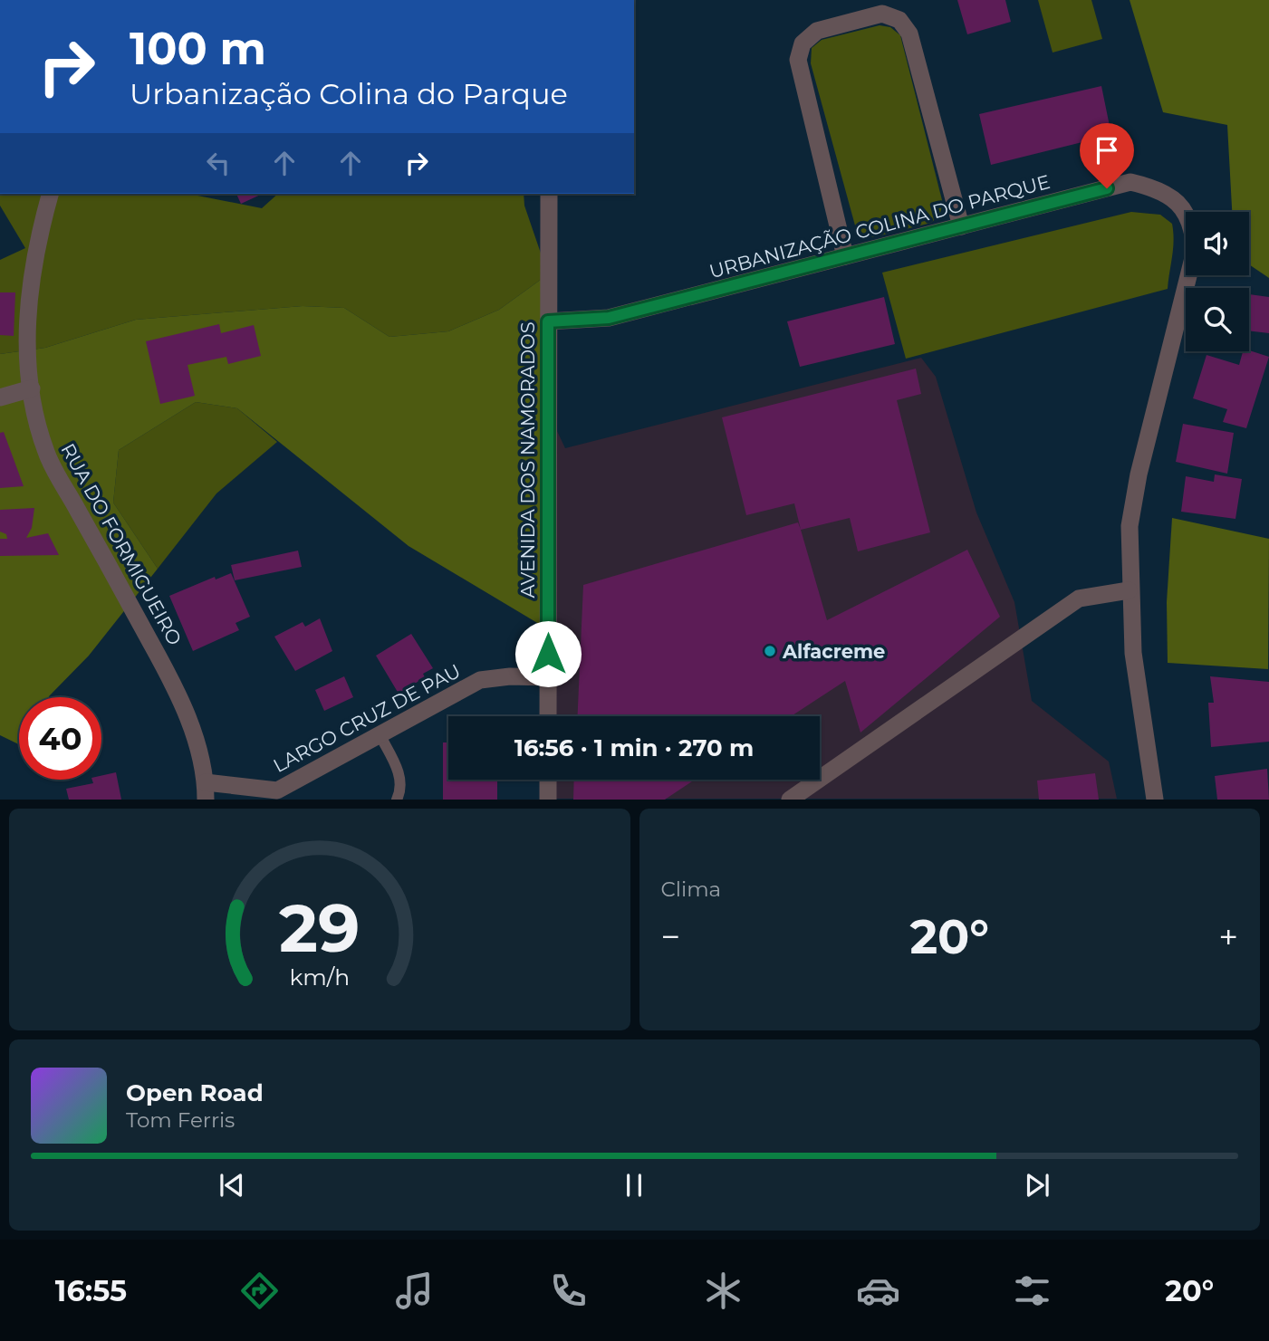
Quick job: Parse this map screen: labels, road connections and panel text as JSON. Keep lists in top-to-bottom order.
{
  "streets": {
    "street": [
      "URBANIZAÇÃO COLINA DO PARQUE",
      "AVENIDA DOS NAMORADOS",
      "RUA DO FORMIGUEIRO",
      "LARGO CRUZ DE PAU"
    ]
  },
  "crossings": [
    ["URBANIZAÇÃO COLINA DO PARQUE", "AVENIDA DOS NAMORADOS"],
    ["AVENIDA DOS NAMORADOS", "LARGO CRUZ DE PAU"],
    ["RUA DO FORMIGUEIRO", "LARGO CRUZ DE PAU"]
  ],
  "places": ["Alfacreme"],
  "page": {
    "turn": ["100 m", "Urbanização Colina do Parque"],
    "limit": "40",
    "trip": "16:56 · 1 min · 270 m",
    "tile": "Clima",
    "heat": ["−", "20°", "+"],
    "song": ["Open Road", "Tom Ferris"],
    "tabs": ["16:55", "20°"],
    "gauge": ["29", "km/h"]
  }
}
